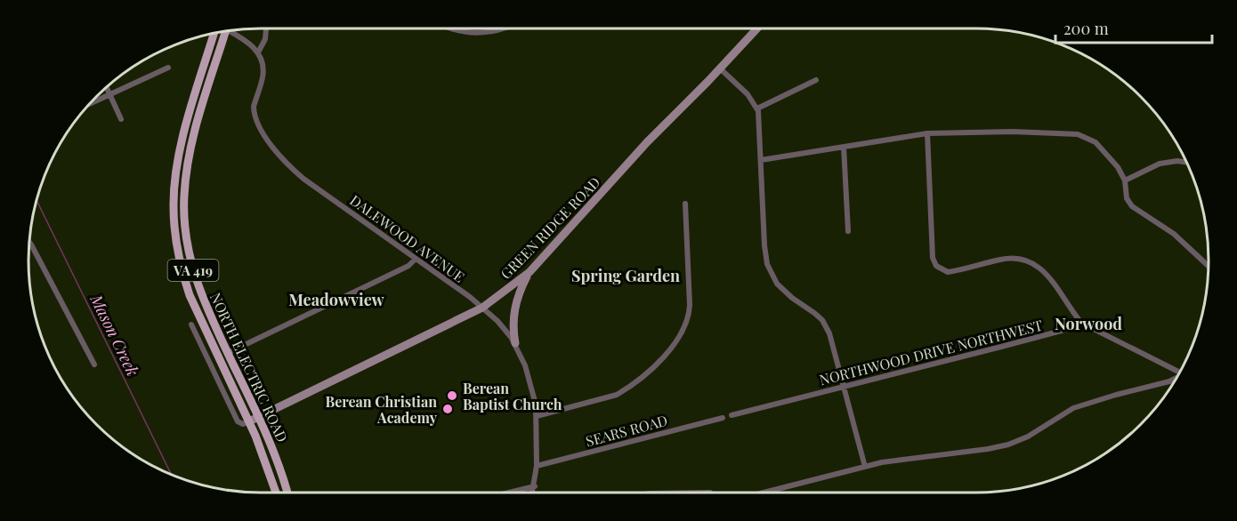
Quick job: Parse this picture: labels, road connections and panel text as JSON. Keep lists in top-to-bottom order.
{
  "streets": {
    "main road": ["VA 419", "NORTH ELECTRIC ROAD"],
    "street": [
      "GREEN RIDGE ROAD",
      "DALEWOOD AVENUE",
      "NORTHWOOD DRIVE NORTHWEST",
      "SEARS ROAD"
    ]
  },
  "crossings": [
    ["GREEN RIDGE ROAD", "DALEWOOD AVENUE"],
    ["GREEN RIDGE ROAD", "NORTH ELECTRIC ROAD"],
    ["DALEWOOD AVENUE", "SEARS ROAD"]
  ],
  "districts": ["Spring Garden", "Meadowview", "Norwood"],
  "water": ["Mason Creek"],
  "places": ["Berean Baptist Church", "Berean Christian Academy"],
  "scale_bar": "200 m"
}
